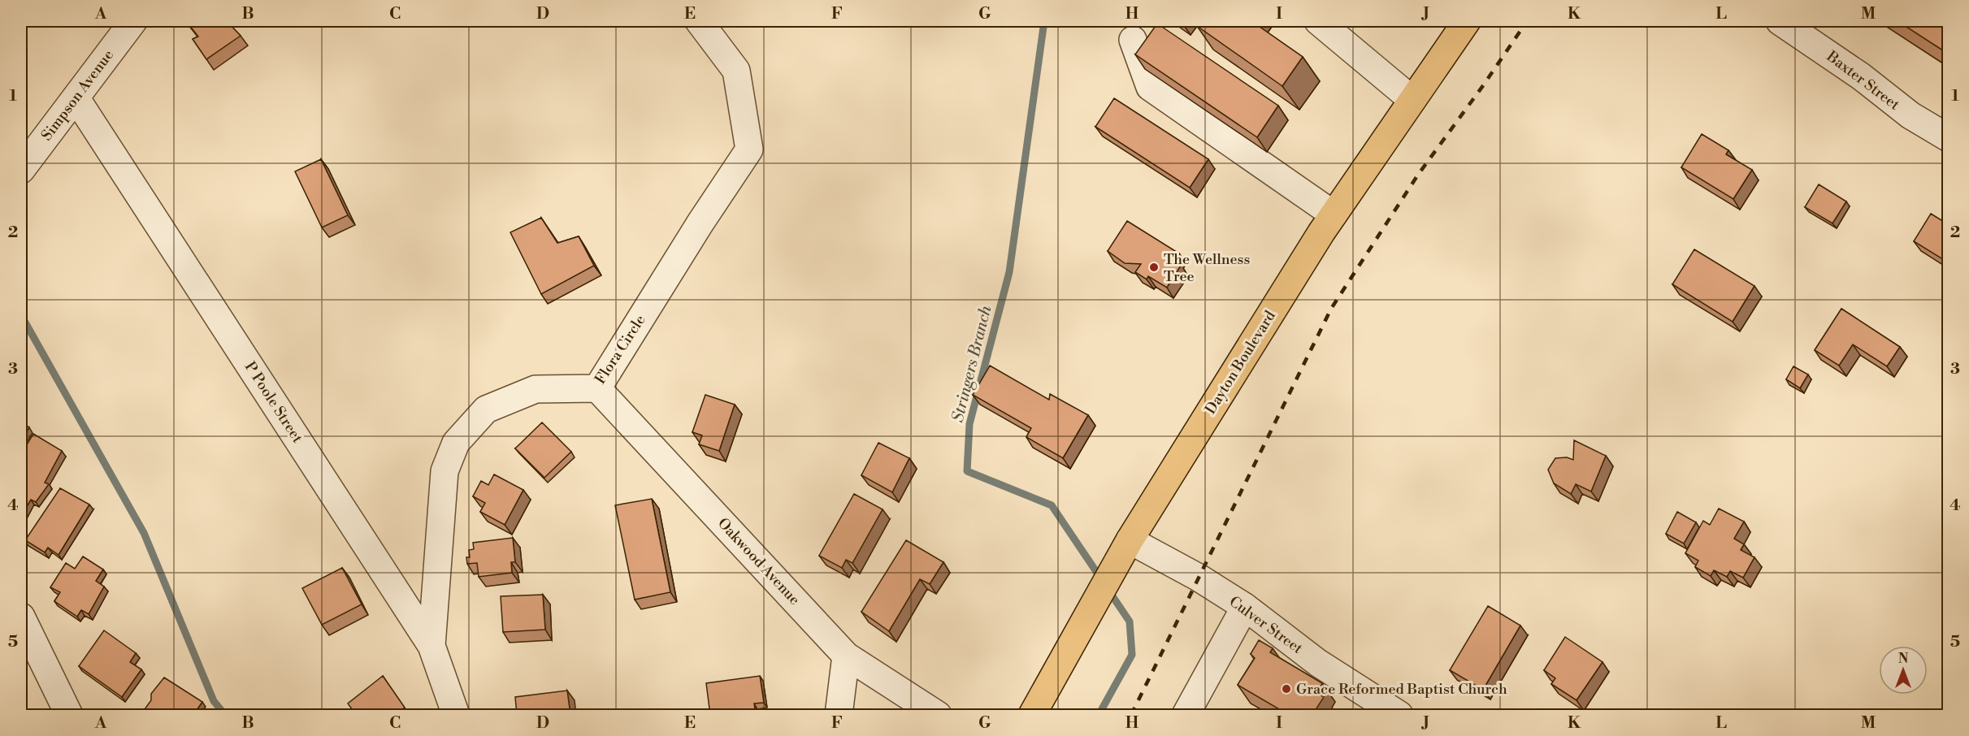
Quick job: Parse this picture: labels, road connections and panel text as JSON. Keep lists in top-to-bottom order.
{
  "streets": {
    "main road": ["Dayton Boulevard"],
    "street": [
      "Baxter Street",
      "Simpson Avenue",
      "Flora Circle",
      "P Poole Street",
      "Oakwood Avenue",
      "Culver Street"
    ]
  },
  "crossings": [
    ["Simpson Avenue", "P Poole Street"],
    ["Flora Circle", "P Poole Street"],
    ["Flora Circle", "Oakwood Avenue"],
    ["Dayton Boulevard", "Culver Street"]
  ],
  "water": ["Stringers Branch"],
  "places": ["The Wellness Tree", "Grace Reformed Baptist Church"],
  "north": "top",
  "grid": {
    "columns": [
      "A",
      "B",
      "C",
      "D",
      "E",
      "F",
      "G",
      "H",
      "I",
      "J",
      "K",
      "L",
      "M"
    ],
    "rows": [
      "1",
      "2",
      "3",
      "4",
      "5"
    ]
  }
}
